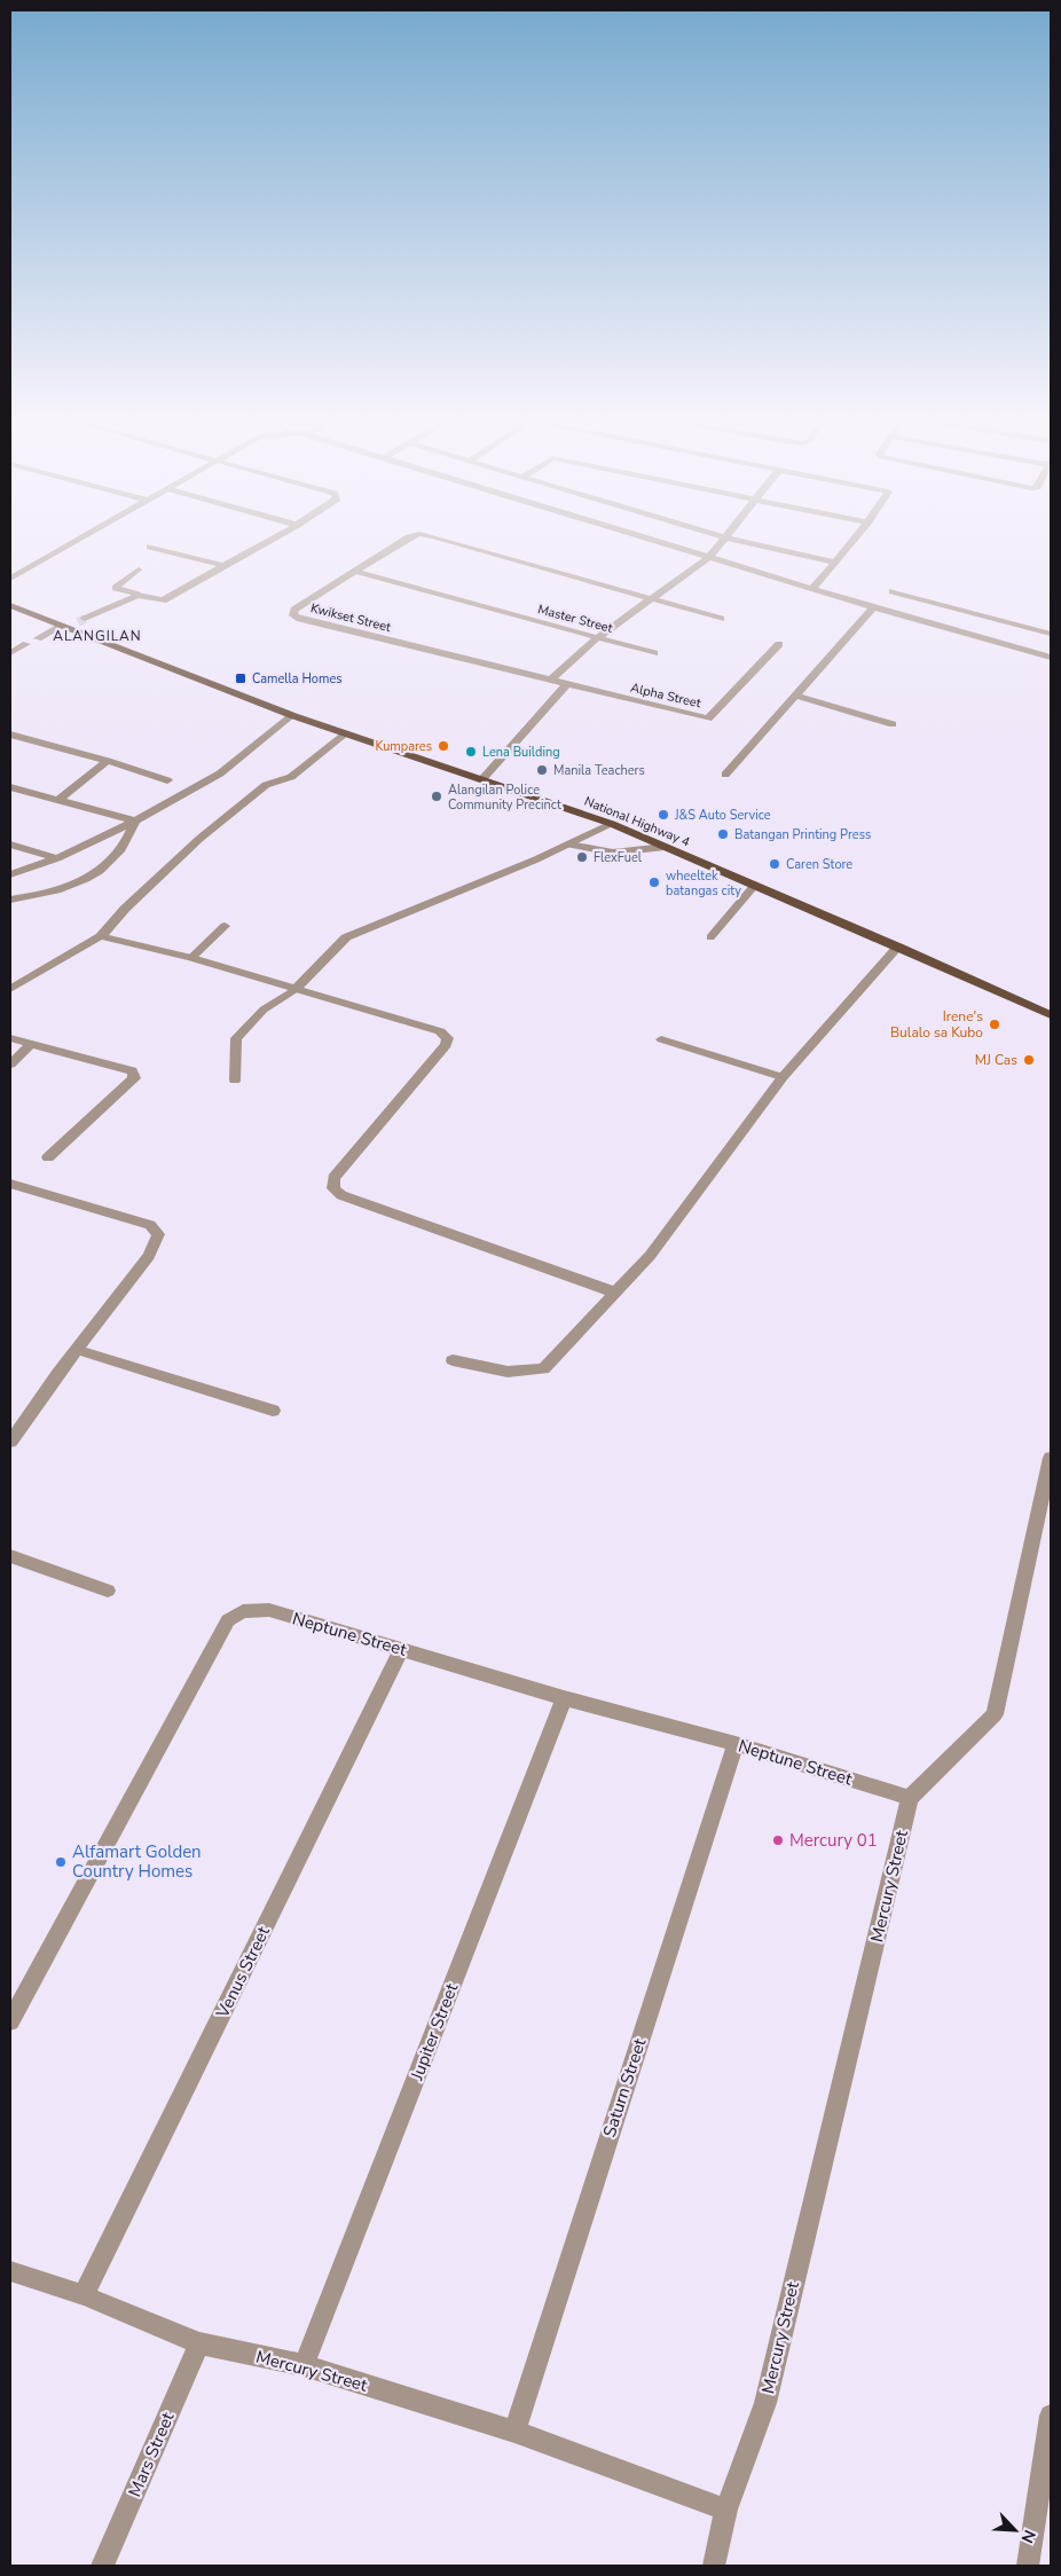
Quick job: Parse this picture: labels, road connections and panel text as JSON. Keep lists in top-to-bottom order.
{
  "streets": {
    "main road": ["National Highway 4"],
    "street": [
      "Kwikset Street",
      "Master Street",
      "Alpha Street",
      "Neptune Street",
      "Mercury Street",
      "Venus Street",
      "Jupiter Street",
      "Saturn Street",
      "Mars Street"
    ]
  },
  "crossings": [
    ["Kwikset Street", "Master Street"],
    ["Kwikset Street", "Alpha Street"],
    ["Neptune Street", "Mercury Street"],
    ["Neptune Street", "Venus Street"],
    ["Neptune Street", "Jupiter Street"],
    ["Neptune Street", "Saturn Street"],
    ["Mercury Street", "Venus Street"],
    ["Mercury Street", "Jupiter Street"],
    ["Mercury Street", "Saturn Street"],
    ["Mercury Street", "Mars Street"]
  ],
  "districts": ["ALANGILAN"],
  "places": {
    "transit": ["Camella Homes"],
    "other": [
      "Kumpares",
      "Lena Building",
      "Manila Teachers",
      "Alangilan Police Community Precinct",
      "J&S Auto Service",
      "Batangan Printing Press",
      "FlexFuel",
      "Caren Store",
      "wheeltek batangas city",
      "Irene's Bulalo sa Kubo",
      "MJ Cas",
      "Mercury 01",
      "Alfamart Golden Country Homes"
    ]
  },
  "north": "bottom right"
}
